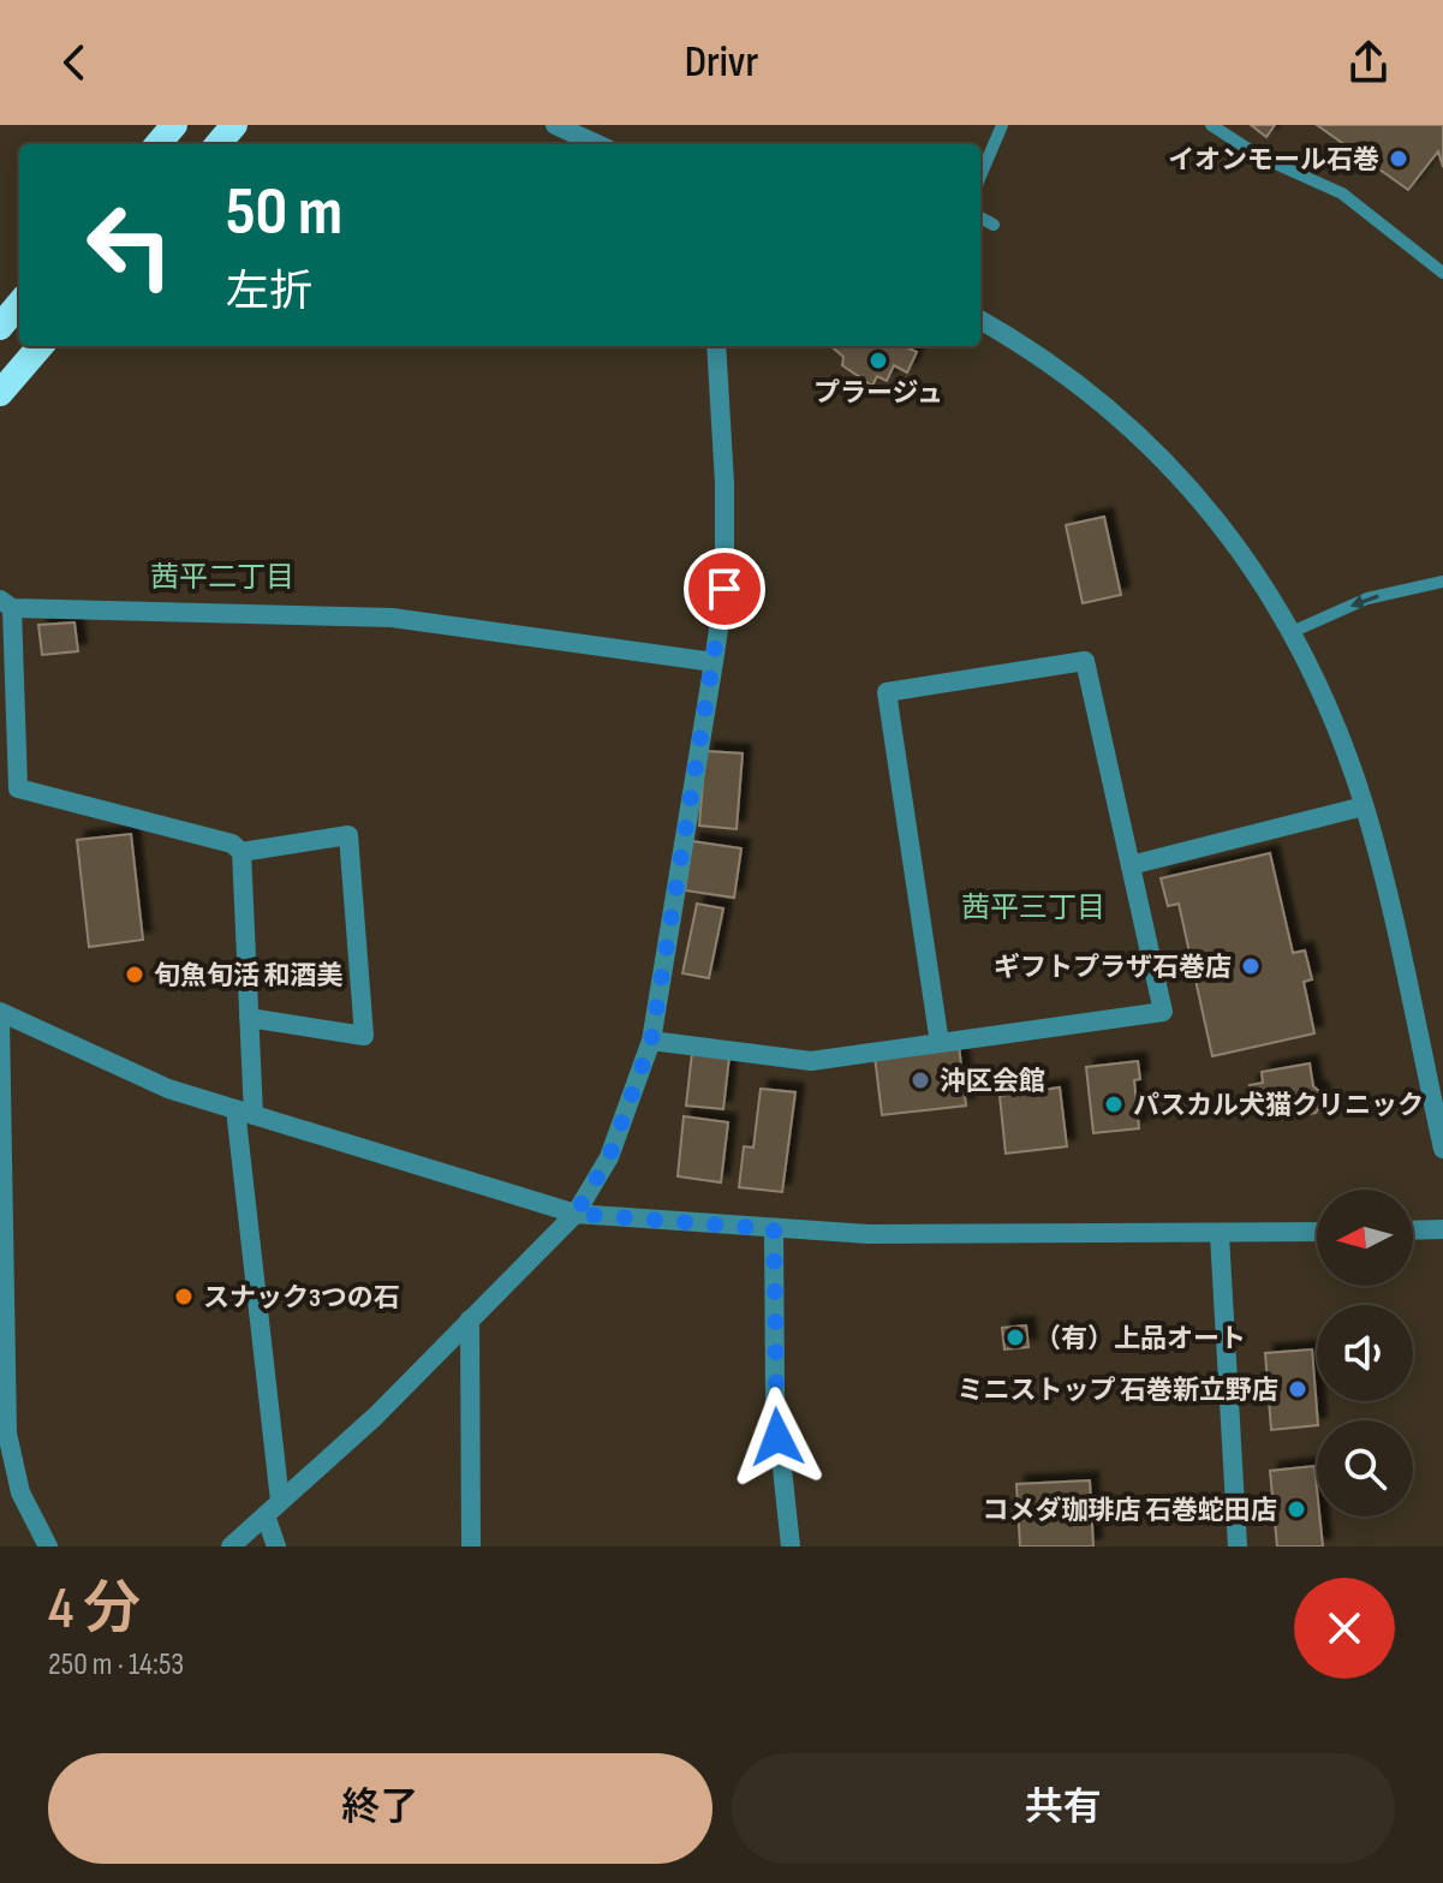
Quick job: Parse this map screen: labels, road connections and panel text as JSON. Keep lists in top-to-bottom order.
{
  "districts": ["茜平二丁目", "茜平三丁目"],
  "places": [
    "イオンモール石巻",
    "プラージュ",
    "ギフトプラザ石巻店",
    "旬魚旬活 和酒美",
    "沖区会館",
    "パスカル犬猫クリニック",
    "スナック3つの石",
    "（有）上品オート",
    "ミニストップ 石巻新立野店",
    "コメダ珈琲店 石巻蛇田店"
  ],
  "north": "left",
  "page": {
    "header": "Drivr",
    "turn": ["50 m", "左折"],
    "heading": ["4 分", "250 m · 14:53"],
    "buttons": ["終了", "共有"]
  }
}
